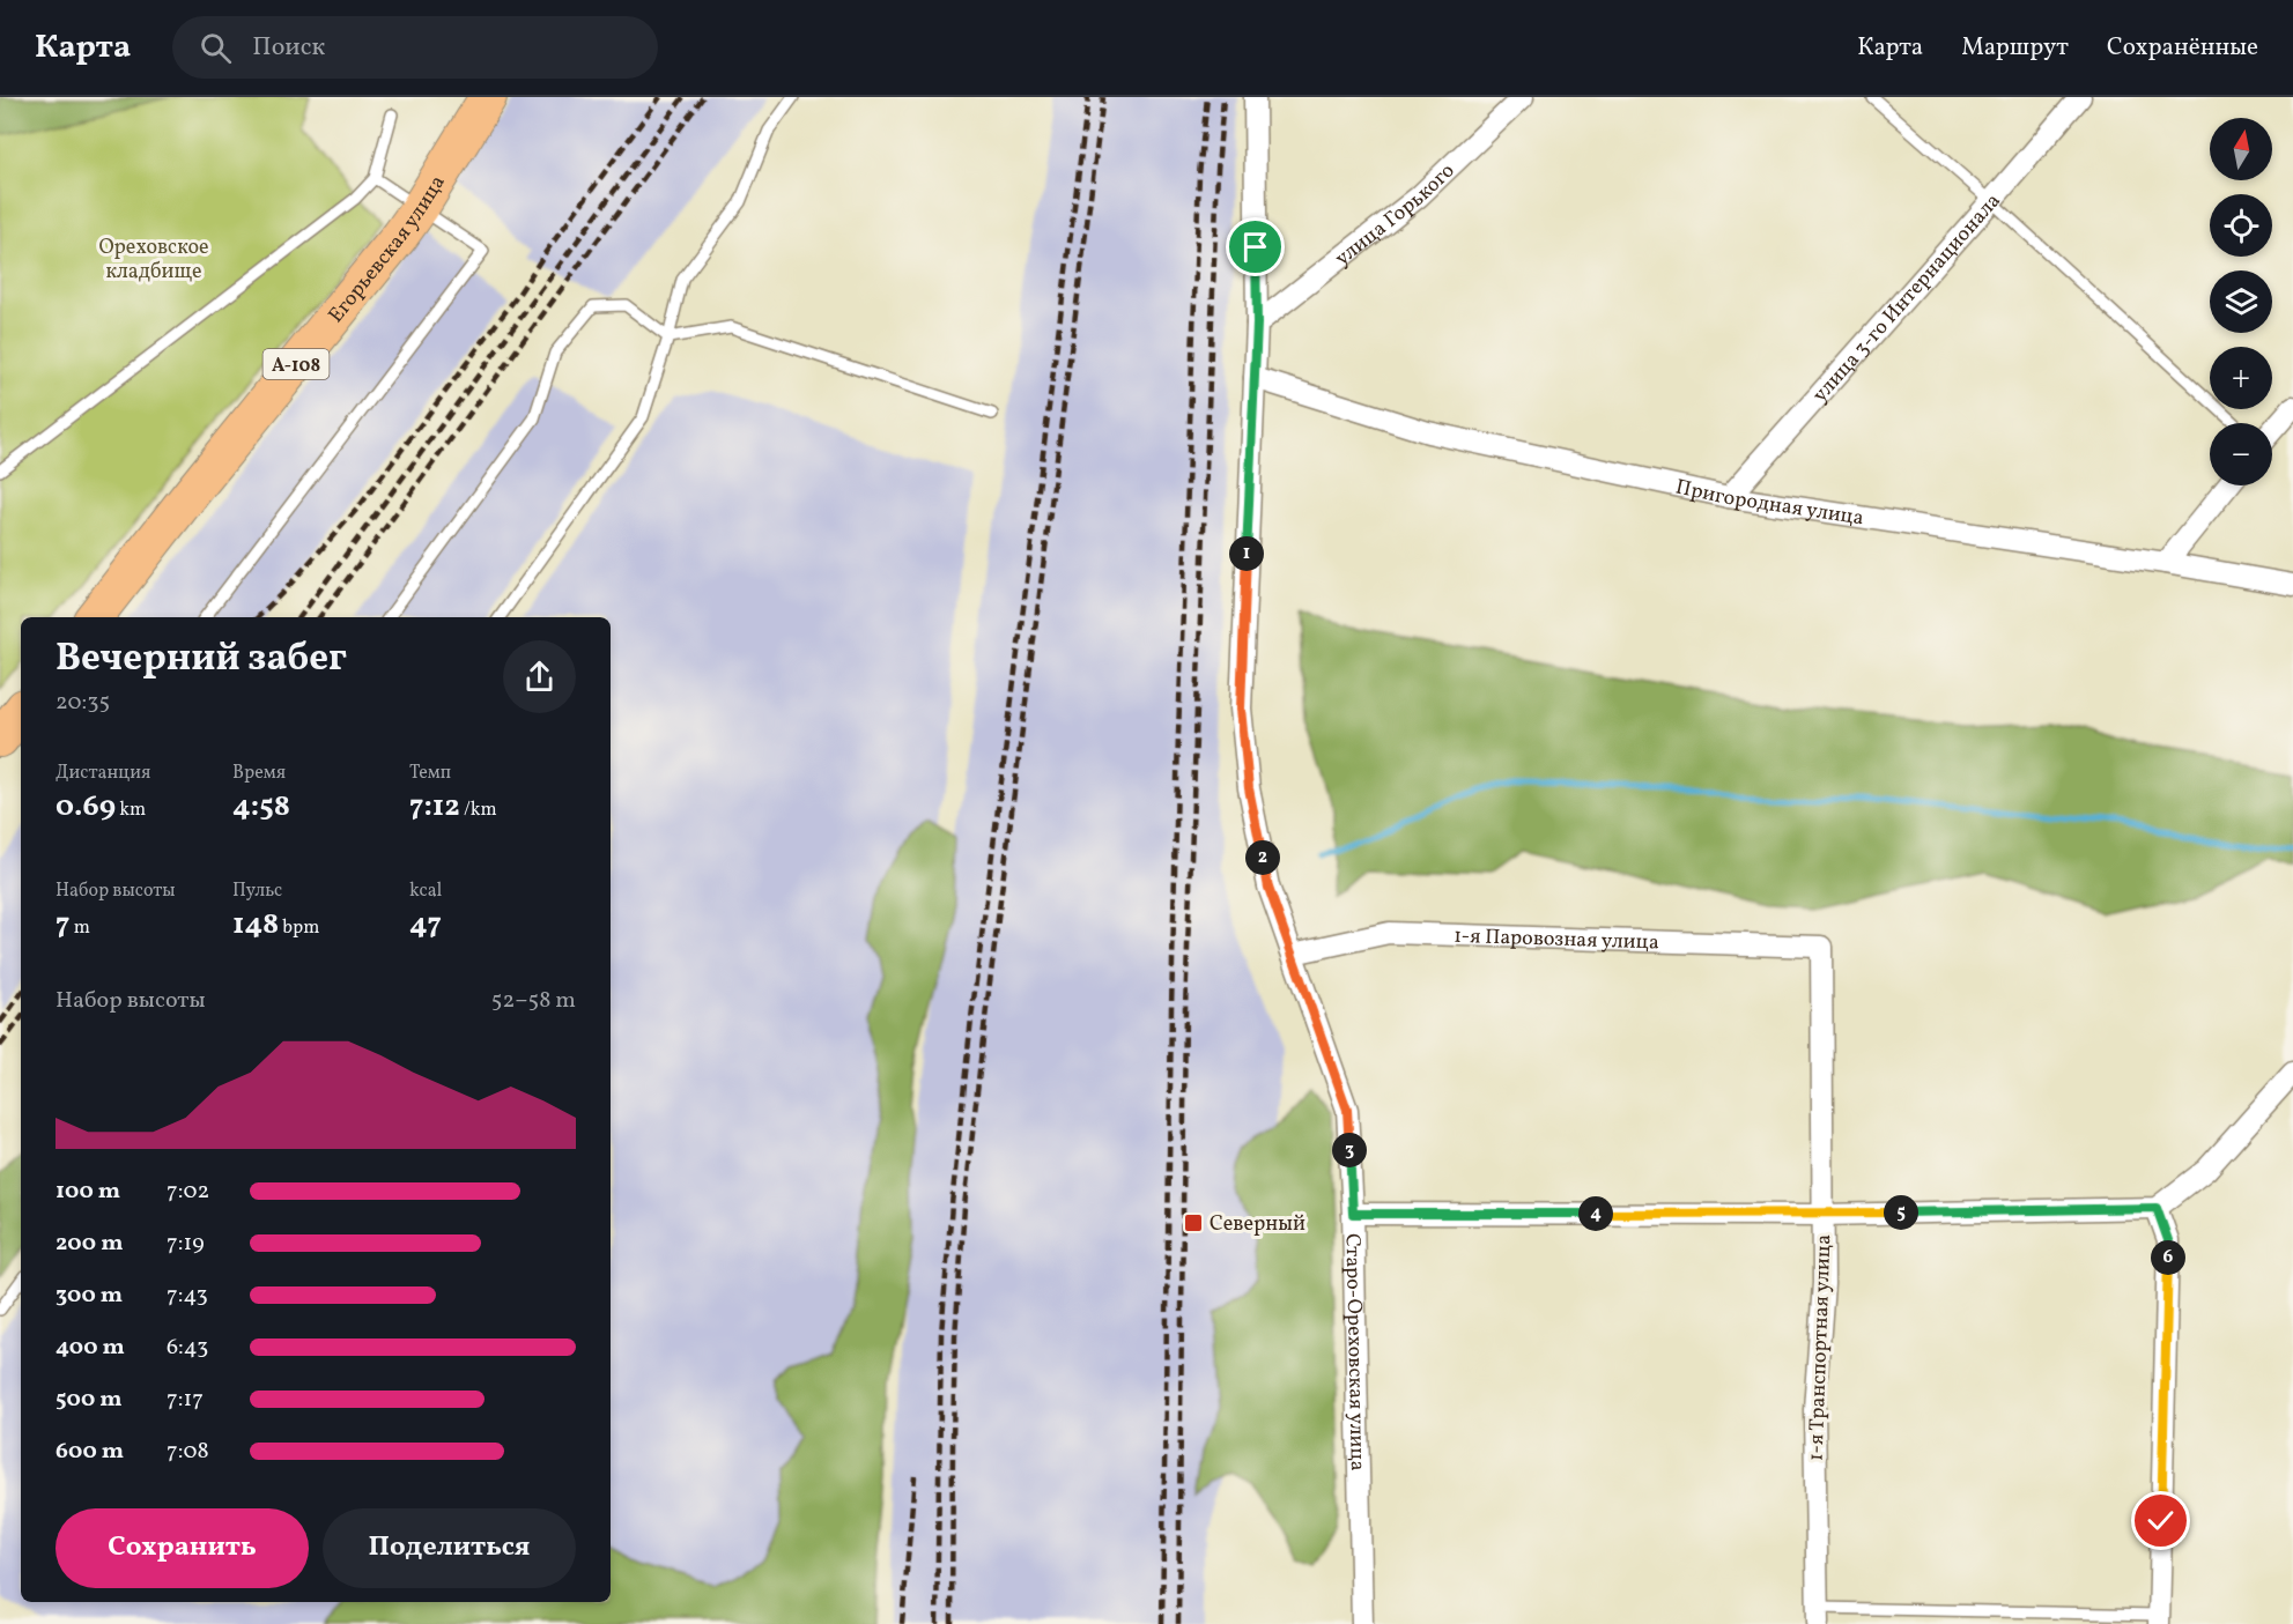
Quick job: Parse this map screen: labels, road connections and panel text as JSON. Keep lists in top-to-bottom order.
{
  "streets": {
    "highway": ["Егорьевская улица", "А-108"],
    "street": [
      "улица Горького",
      "улица 3-го Интернационала",
      "Пригородная улица",
      "1-я Паровозная улица",
      "1-я Транспортная улица",
      "Старо-Ореховская улица"
    ]
  },
  "crossings": [
    ["улица Горького", "Старо-Ореховская улица"],
    ["улица 3-го Интернационала", "Пригородная улица"],
    ["Пригородная улица", "Старо-Ореховская улица"],
    ["1-я Паровозная улица", "1-я Транспортная улица"],
    ["1-я Паровозная улица", "Старо-Ореховская улица"]
  ],
  "parks": ["Ореховское кладбище"],
  "places": {
    "transit": ["Северный"]
  },
  "north": "top",
  "page": {
    "header": "Карта",
    "search": "Поиск",
    "nav": ["Карта", "Маршрут", "Сохранённые"],
    "map_buttons": ["+", "−"],
    "pins": [
      "1",
      "2",
      "3",
      "5",
      "4",
      "6"
    ],
    "heading": ["Вечерний забег", "20:35"],
    "stats": [
      ["Дистанция", "0.69 km"],
      ["Время", "4:58"],
      ["Темп", "7:12 /km"],
      ["Набор высоты", "7 m"],
      ["Пульс", "148 bpm"],
      ["kcal", "47"]
    ],
    "chart": ["Набор высоты", "52–58 m"],
    "list": [
      {
        "name": "100 m",
        "note": "7:02"
      },
      {
        "name": "200 m",
        "note": "7:19"
      },
      {
        "name": "300 m",
        "note": "7:43"
      },
      {
        "name": "400 m",
        "note": "6:43"
      },
      {
        "name": "500 m",
        "note": "7:17"
      },
      {
        "name": "600 m",
        "note": "7:08"
      }
    ],
    "buttons": ["Сохранить", "Поделиться"]
  }
}
